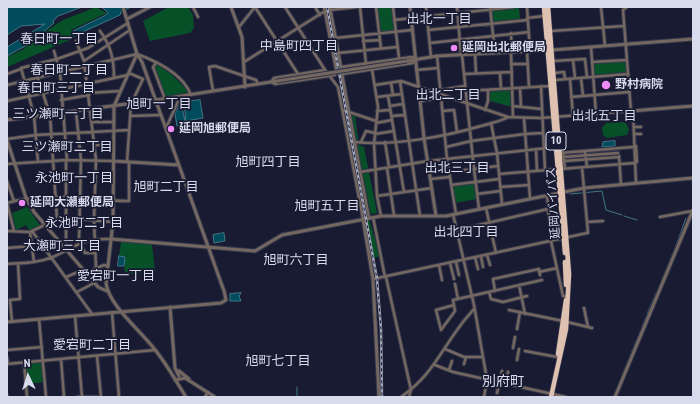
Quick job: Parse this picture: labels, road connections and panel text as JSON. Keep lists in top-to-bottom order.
{
  "streets": {
    "highway": ["10", "延岡バイパス"]
  },
  "districts": [
    "出北一丁目",
    "春日町一丁目",
    "中島町四丁目",
    "春日町二丁目",
    "春日町三丁目",
    "出北二丁目",
    "旭町一丁目",
    "三ツ瀬町一丁目",
    "出北五丁目",
    "三ツ瀬町二丁目",
    "旭町四丁目",
    "出北三丁目",
    "永池町一丁目",
    "旭町二丁目",
    "旭町五丁目",
    "永池町二丁目",
    "出北四丁目",
    "大瀬町三丁目",
    "旭町六丁目",
    "愛宕町一丁目",
    "愛宕町二丁目",
    "旭町七丁目",
    "別府町"
  ],
  "places": [
    "延岡出北郵便局",
    "野村病院",
    "延岡旭郵便局",
    "延岡大瀬郵便局"
  ],
  "north": "top"
}
